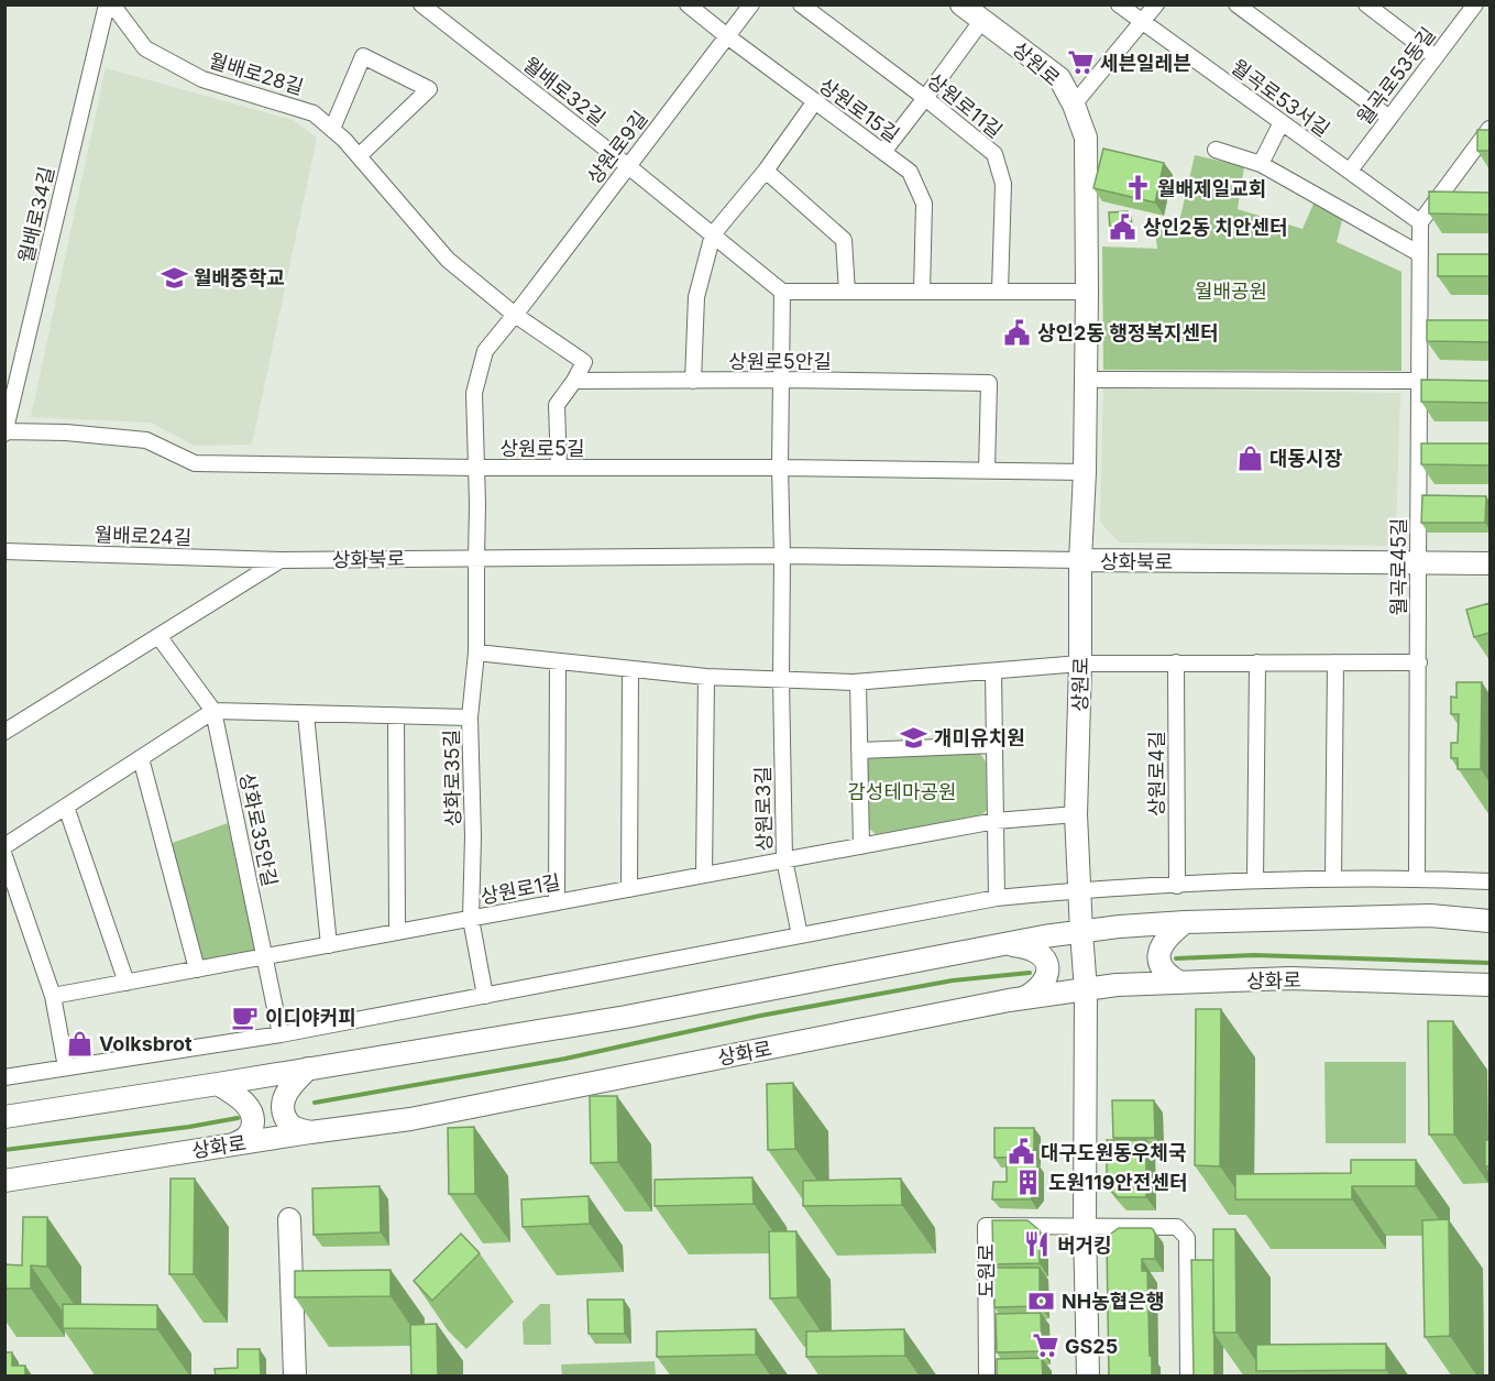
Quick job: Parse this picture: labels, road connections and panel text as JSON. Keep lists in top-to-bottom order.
{
  "streets": {
    "main road": ["상원로", "상화북로", "상화로"],
    "street": [
      "월배로28길",
      "월곡로53동길",
      "월배로32길",
      "월곡로53서길",
      "상원로11길",
      "상원로15길",
      "상원로9길",
      "월배로34길",
      "상원로5안길",
      "상원로5길",
      "월배로24길",
      "월곡로45길",
      "상원로4길",
      "상화로35길",
      "상원로3길",
      "상화로35안길",
      "상원로1길",
      "도원로"
    ]
  },
  "crossings": [
    ["상원로", "상원로5길"],
    ["상원로", "상화북로"],
    ["상원로", "상원로1길"],
    ["상원로", "상화로"],
    ["월배로28길", "상원로9길"],
    ["월곡로53동길", "월곡로53서길"],
    ["월배로32길", "상원로9길"],
    ["월곡로53서길", "월곡로45길"],
    ["상원로15길", "상원로9길"],
    ["상원로9길", "상원로5길"],
    ["상원로9길", "상화북로"],
    ["상원로9길", "상화로35길"],
    ["월배로34길", "상원로5길"],
    ["상원로5안길", "상원로5길"],
    ["월배로24길", "상화북로"],
    ["상화북로", "월곡로45길"],
    ["상화북로", "상화로35길"],
    ["상화로35길", "상원로1길"],
    ["상원로3길", "상원로1길"],
    ["상화로35안길", "상원로1길"]
  ],
  "parks": ["월배공원", "감성테마공원"],
  "places": {
    "supermarket": ["세븐일레븐", "GS25"],
    "church": ["월배제일교회"],
    "public building": ["상인2동 치안센터", "상인2동 행정복지센터", "대구도원동우체국"],
    "school or university": ["월배중학교", "개미유치원"],
    "shop": ["대동시장", "Volksbrot"],
    "cafe": ["이디야커피"],
    "building": ["도원119안전센터"],
    "restaurant": ["버거킹"],
    "bank": ["NH농협은행"]
  }
}
